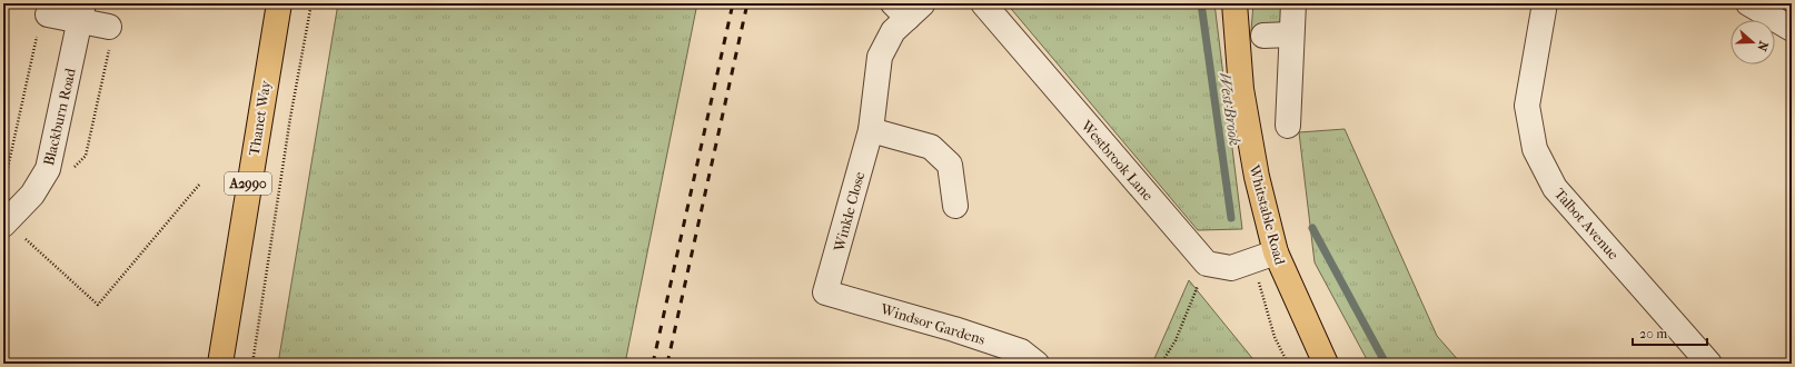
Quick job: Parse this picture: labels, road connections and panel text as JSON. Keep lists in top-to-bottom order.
{
  "streets": {
    "main road": ["Thanet Way", "A2990", "Whitstable Road"],
    "street": [
      "Blackburn Road",
      "Westbrook Lane",
      "Winkle Close",
      "Talbot Avenue",
      "Windsor Gardens"
    ]
  },
  "crossings": [
    ["Winkle Close", "Windsor Gardens"]
  ],
  "water": ["West Brook"],
  "scale_bar": "20 m",
  "north": "right"
}
